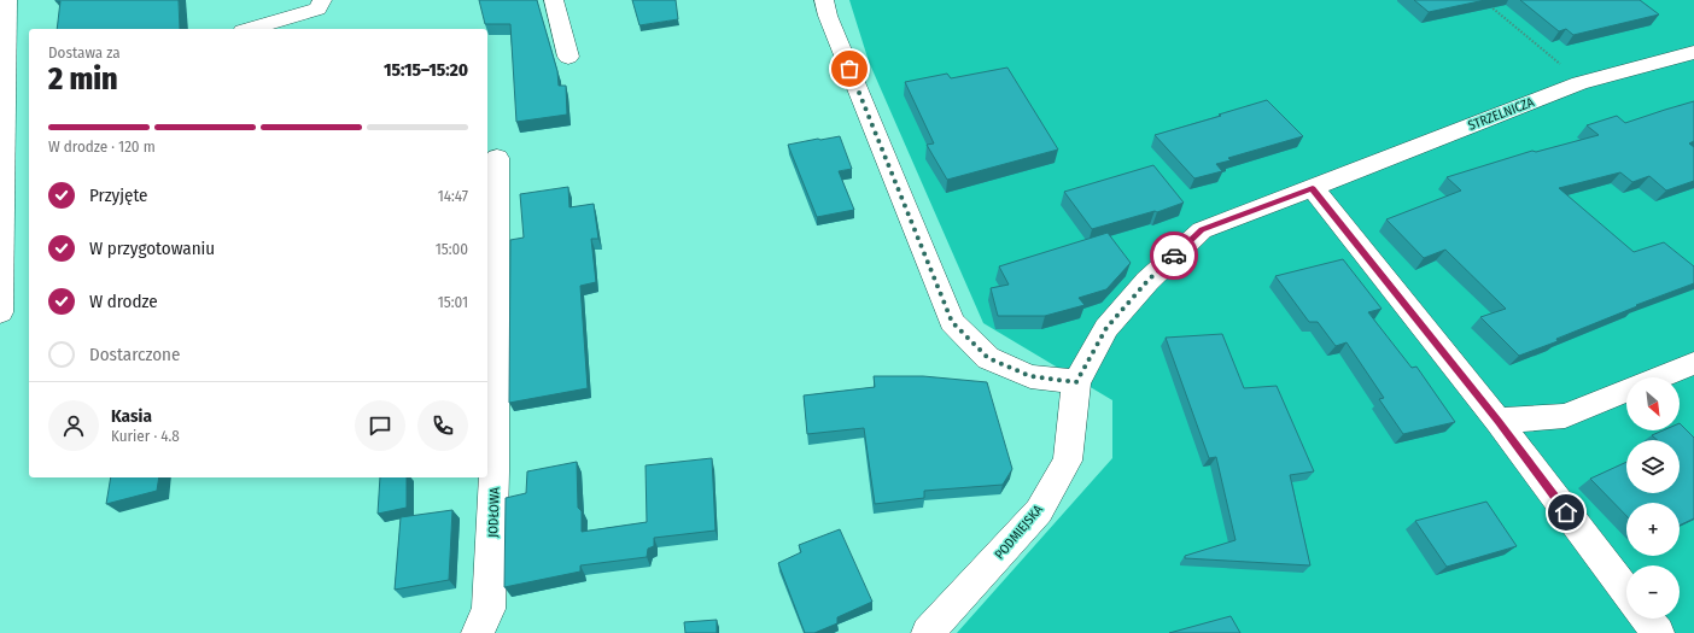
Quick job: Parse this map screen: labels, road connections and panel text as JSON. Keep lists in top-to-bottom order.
{
  "streets": {
    "main road": ["STRZELNICZA", "JODŁOWA", "PODMIEJSKA"]
  },
  "crossings": [
    ["STRZELNICZA", "PODMIEJSKA"]
  ],
  "north": "bottom right",
  "page": {
    "heading": ["2 min", "Dostawa za", "15:15–15:20"],
    "panel": ["Kasia", "Kurier · 4.8"],
    "bar": "W drodze · 120 m",
    "list": [
      ["Przyjęte", "14:47"],
      ["W przygotowaniu", "15:00"],
      ["W drodze", "15:01"],
      "Dostarczone"
    ],
    "map_buttons": ["+", "−"]
  }
}
